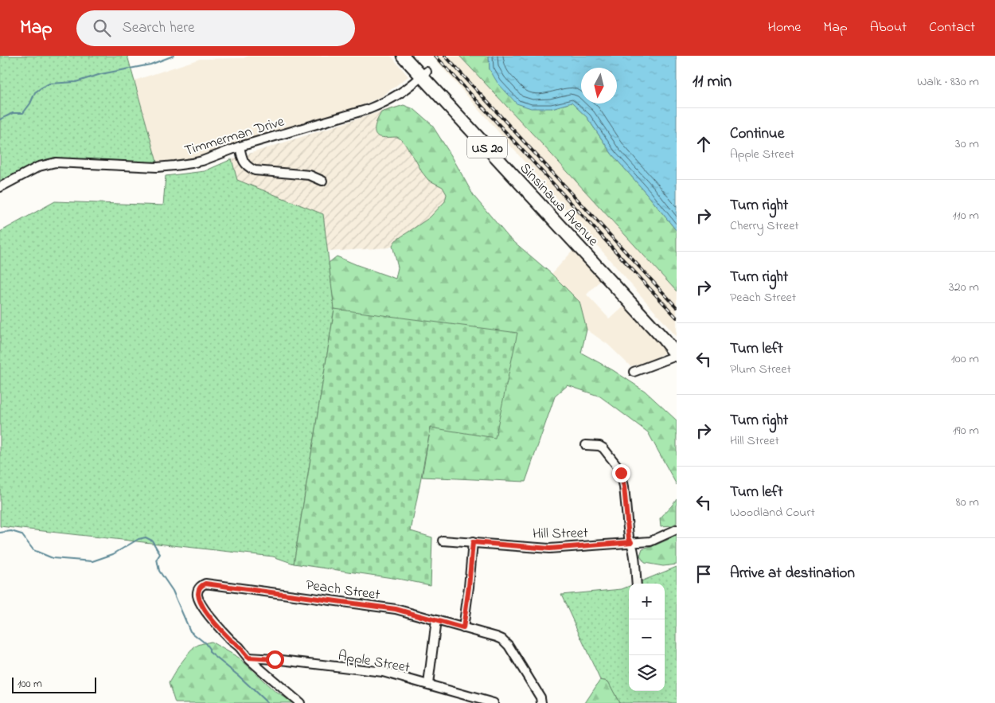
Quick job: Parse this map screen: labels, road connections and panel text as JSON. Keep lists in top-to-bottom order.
{
  "streets": {
    "highway": ["US 20", "Sinsinawa Avenue"],
    "street": [
      "Timmerman Drive",
      "Hill Street",
      "Peach Street",
      "Apple Street"
    ]
  },
  "crossings": [
    ["Timmerman Drive", "Sinsinawa Avenue"],
    ["Peach Street", "Apple Street"]
  ],
  "scale_bar": "100 m",
  "north": "bottom",
  "page": {
    "header": "Map",
    "search": "Search here",
    "nav": [
      "Home",
      "Map",
      "About",
      "Contact"
    ],
    "heading": ["11 min", "Walk · 830 m"],
    "list": [
      ["Continue", "Apple Street", "30 m"],
      ["Turn right", "Cherry Street", "110 m"],
      ["Turn right", "Peach Street", "320 m"],
      ["Turn left", "Plum Street", "100 m"],
      ["Turn right", "Hill Street", "190 m"],
      ["Turn left", "Woodland Court", "80 m"],
      "Arrive at destination"
    ],
    "map_buttons": ["+", "−"],
    "scale": "100 m"
  }
}
